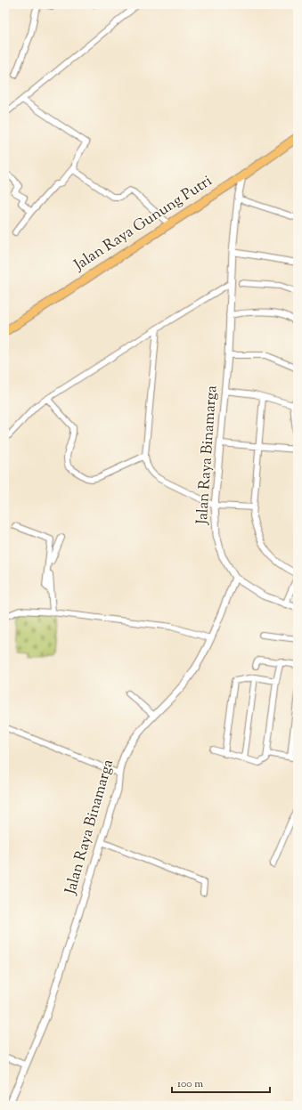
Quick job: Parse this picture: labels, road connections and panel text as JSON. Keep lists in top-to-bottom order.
{
  "streets": {
    "main road": ["Jalan Raya Gunung Putri"],
    "street": ["Jalan Raya Binamarga"]
  },
  "crossings": [
    ["Jalan Raya Gunung Putri", "Jalan Raya Binamarga"]
  ],
  "scale_bar": "100 m"
}
